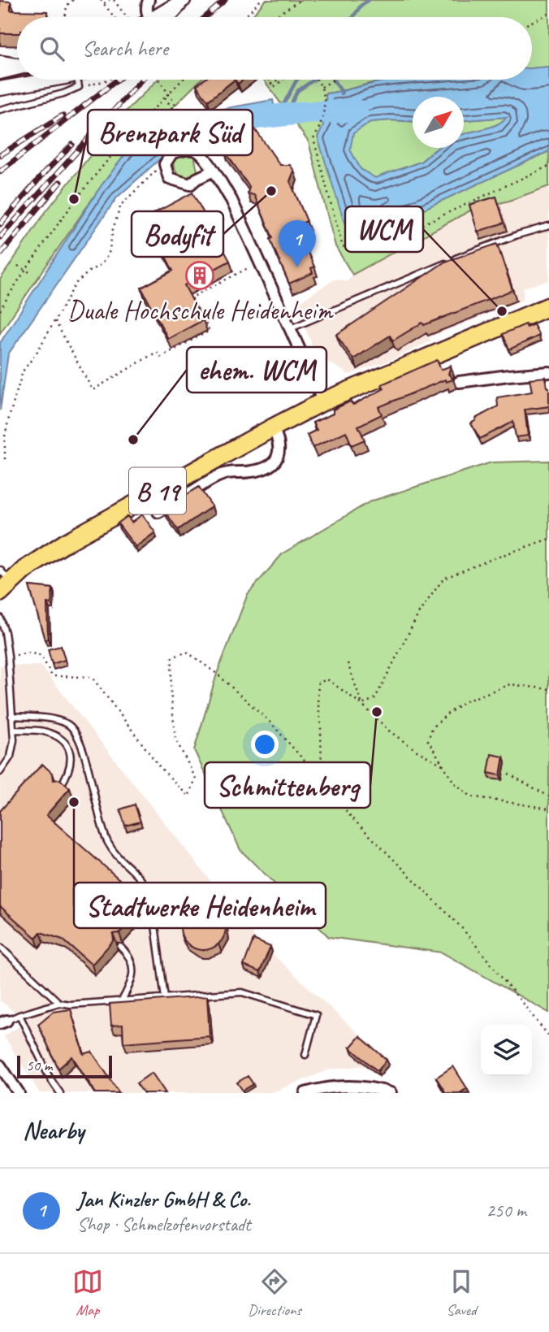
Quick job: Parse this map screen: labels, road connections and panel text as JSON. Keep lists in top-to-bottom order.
{
  "streets": {
    "main road": ["B 19"]
  },
  "places": {
    "other": [
      "Bodyfit",
      "Brenzpark Süd",
      "WCM",
      "ehem. WCM",
      "Schmittenberg",
      "Stadtwerke Heidenheim"
    ],
    "building": ["Duale Hochschule Heidenheim"]
  },
  "scale_bar": "50 m",
  "north": "top right",
  "page": {
    "search": "Search here",
    "pins": "1",
    "scale": "50 m",
    "heading": "Nearby",
    "list": [
      {
        "mark": "1",
        "name": "Jan Kinzler GmbH & Co.",
        "note": "Shop · Schmelzofenvorstadt",
        "value": "250 m"
      }
    ],
    "nav": ["Map", "Directions", "Saved"]
  }
}
